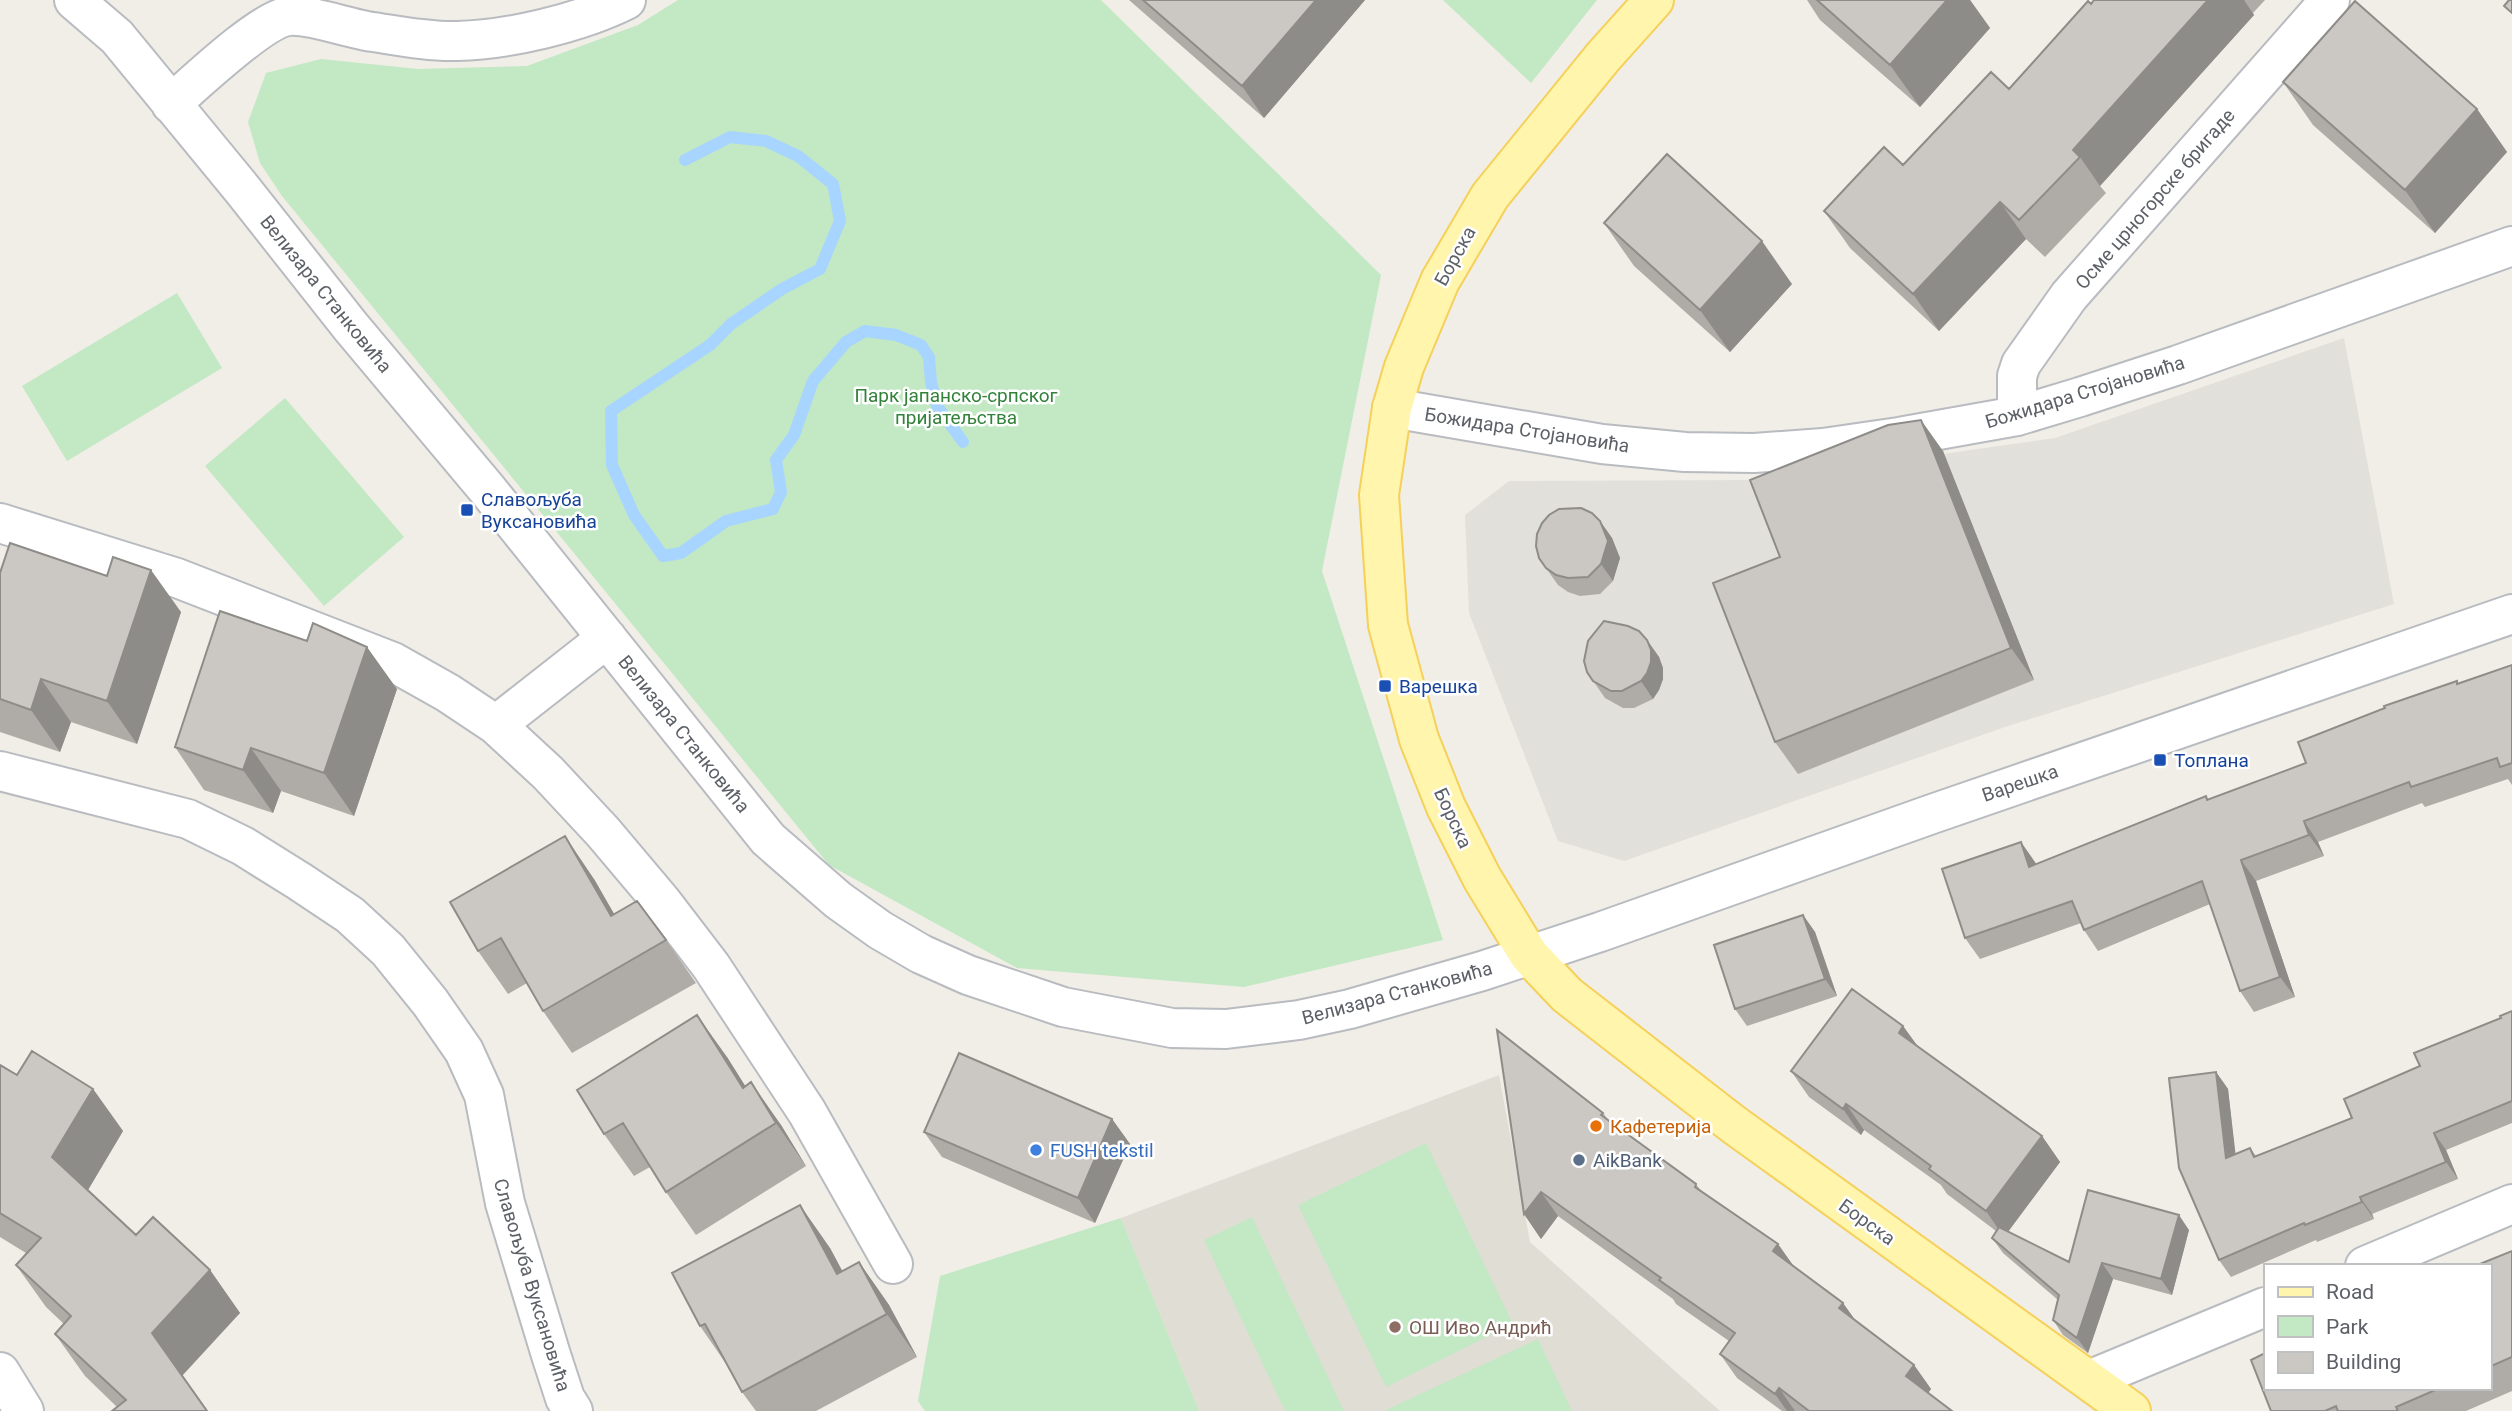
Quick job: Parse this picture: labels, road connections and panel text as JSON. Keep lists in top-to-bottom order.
{
  "streets": {
    "main road": ["Борска"],
    "street": [
      "Осме црногорске бригаде",
      "Велизара Станковића",
      "Божидара Стојановића",
      "Варешка",
      "Славољуба Вуксановића"
    ]
  },
  "crossings": [
    ["Осме црногорске бригаде", "Божидара Стојановића"],
    ["Борска", "Велизара Станковића"],
    ["Борска", "Божидара Стојановића"],
    ["Борска", "Варешка"],
    ["Велизара Станковића", "Варешка"]
  ],
  "parks": ["Парк јапанско-српског пријатељства"],
  "places": {
    "transit": ["Славољуба Вуксановића", "Варешка", "Топлана"],
    "other": [
      "Кафетерија",
      "FUSH tekstil",
      "AikBank",
      "ОШ Иво Андрић"
    ]
  },
  "legend": ["Road", "Park", "Building"]
}
